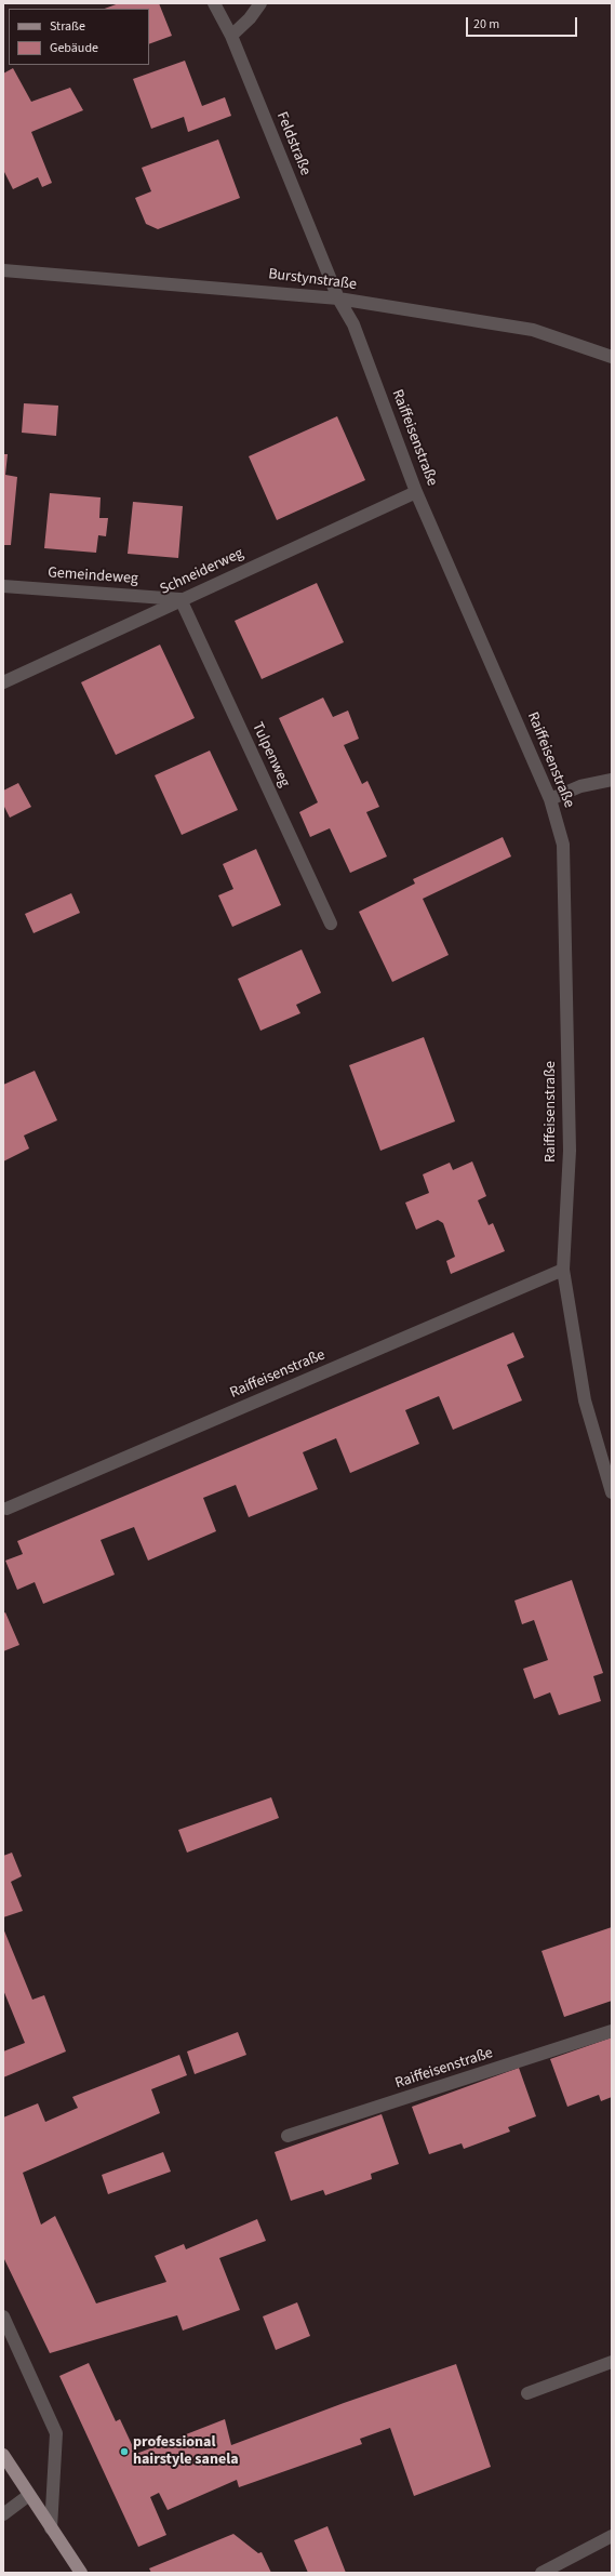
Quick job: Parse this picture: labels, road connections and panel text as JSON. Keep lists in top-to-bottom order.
{
  "streets": {
    "street": [
      "Feldstraße",
      "Burstynstraße",
      "Raiffeisenstraße",
      "Schneiderweg",
      "Gemeindeweg",
      "Tulpenweg"
    ]
  },
  "crossings": [
    ["Feldstraße", "Burstynstraße"],
    ["Feldstraße", "Raiffeisenstraße"],
    ["Burstynstraße", "Raiffeisenstraße"],
    ["Raiffeisenstraße", "Schneiderweg"],
    ["Schneiderweg", "Gemeindeweg"],
    ["Schneiderweg", "Tulpenweg"],
    ["Gemeindeweg", "Tulpenweg"]
  ],
  "places": ["professional hairstyle sanela"],
  "legend": ["Straße", "Gebäude"],
  "scale_bar": "20 m"
}
